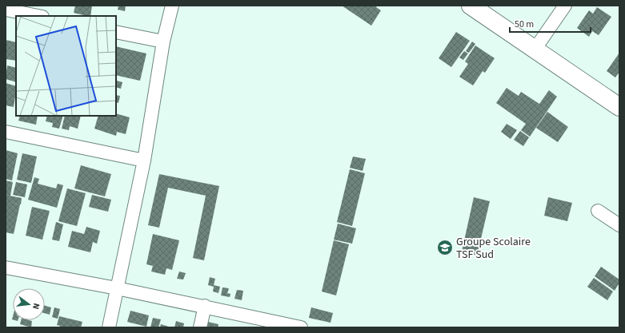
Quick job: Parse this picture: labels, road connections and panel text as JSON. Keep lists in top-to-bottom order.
{
  "places": {
    "school or university": ["Groupe Scolaire TSF Sud"]
  },
  "scale_bar": "50 m",
  "north": "right"
}
